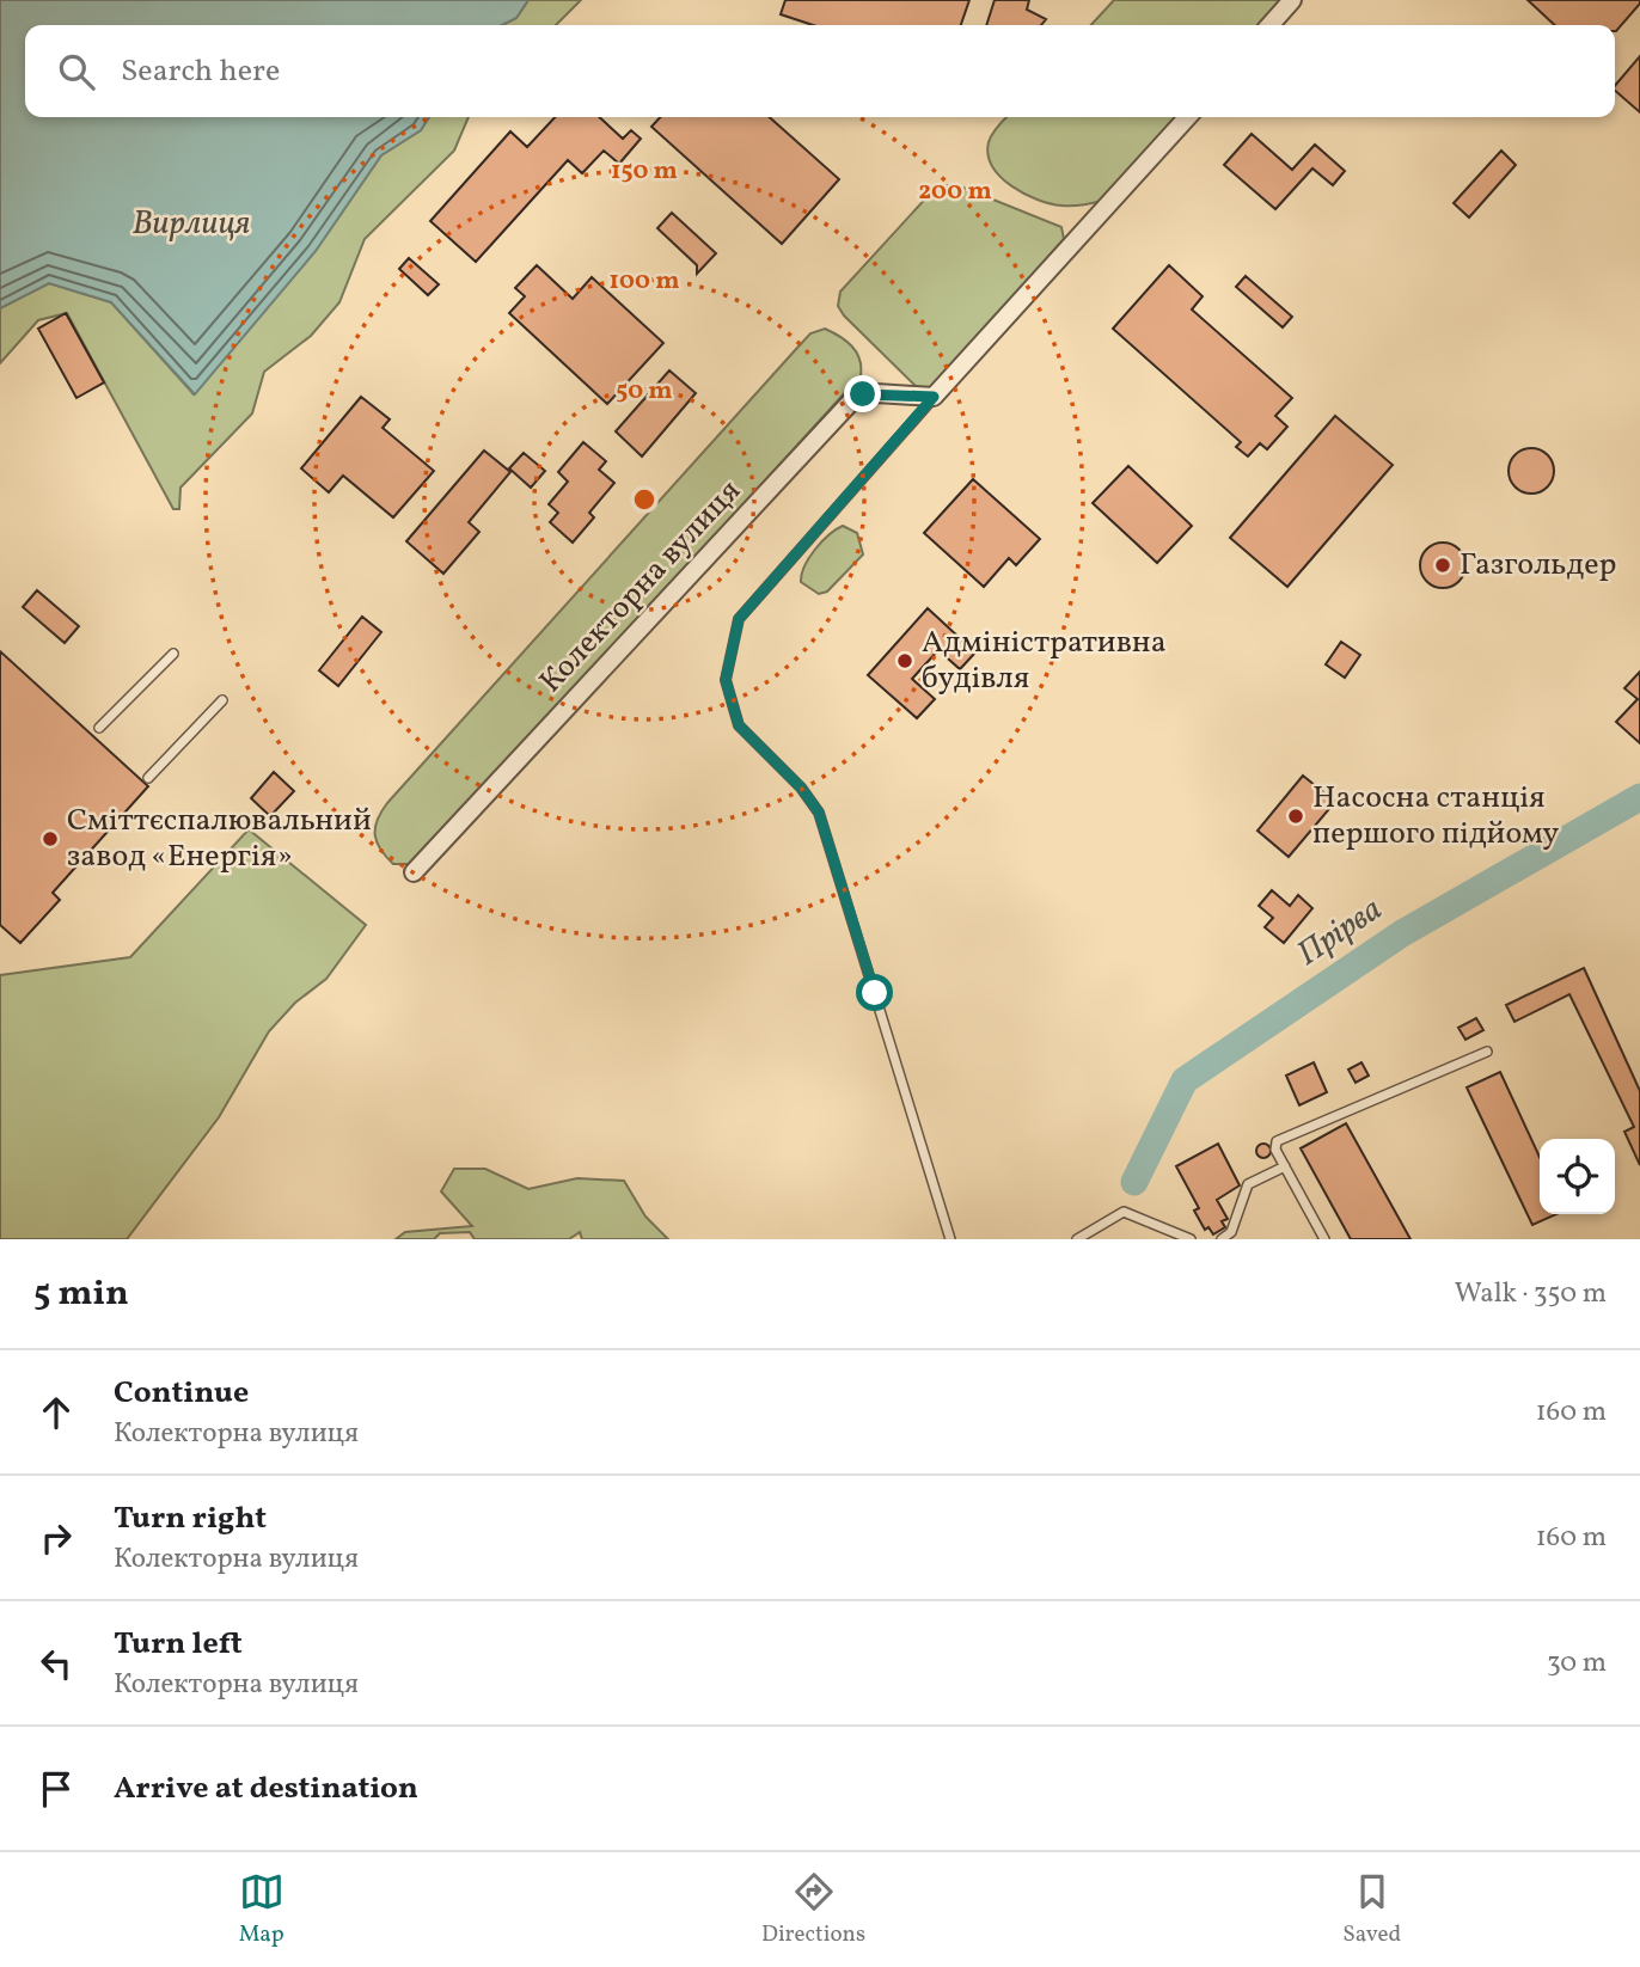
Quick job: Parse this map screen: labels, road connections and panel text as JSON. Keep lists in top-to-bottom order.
{
  "streets": {
    "street": ["Колекторна вулиця"]
  },
  "water": ["Вирлиця", "Прірва"],
  "places": [
    "Газгольдер",
    "Адміністративна будівля",
    "Насосна станція першого підйому",
    "Сміттєспалювальний завод «Енергія»"
  ],
  "page": {
    "search": "Search here",
    "heading": ["5 min", "Walk · 350 m"],
    "list": [
      ["Continue", "Колекторна вулиця", "160 m"],
      ["Turn right", "Колекторна вулиця", "160 m"],
      ["Turn left", "Колекторна вулиця", "30 m"],
      "Arrive at destination"
    ],
    "nav": ["Map", "Directions", "Saved"]
  },
  "rings": [
    "150 m",
    "200 m",
    "100 m",
    "50 m"
  ]
}
